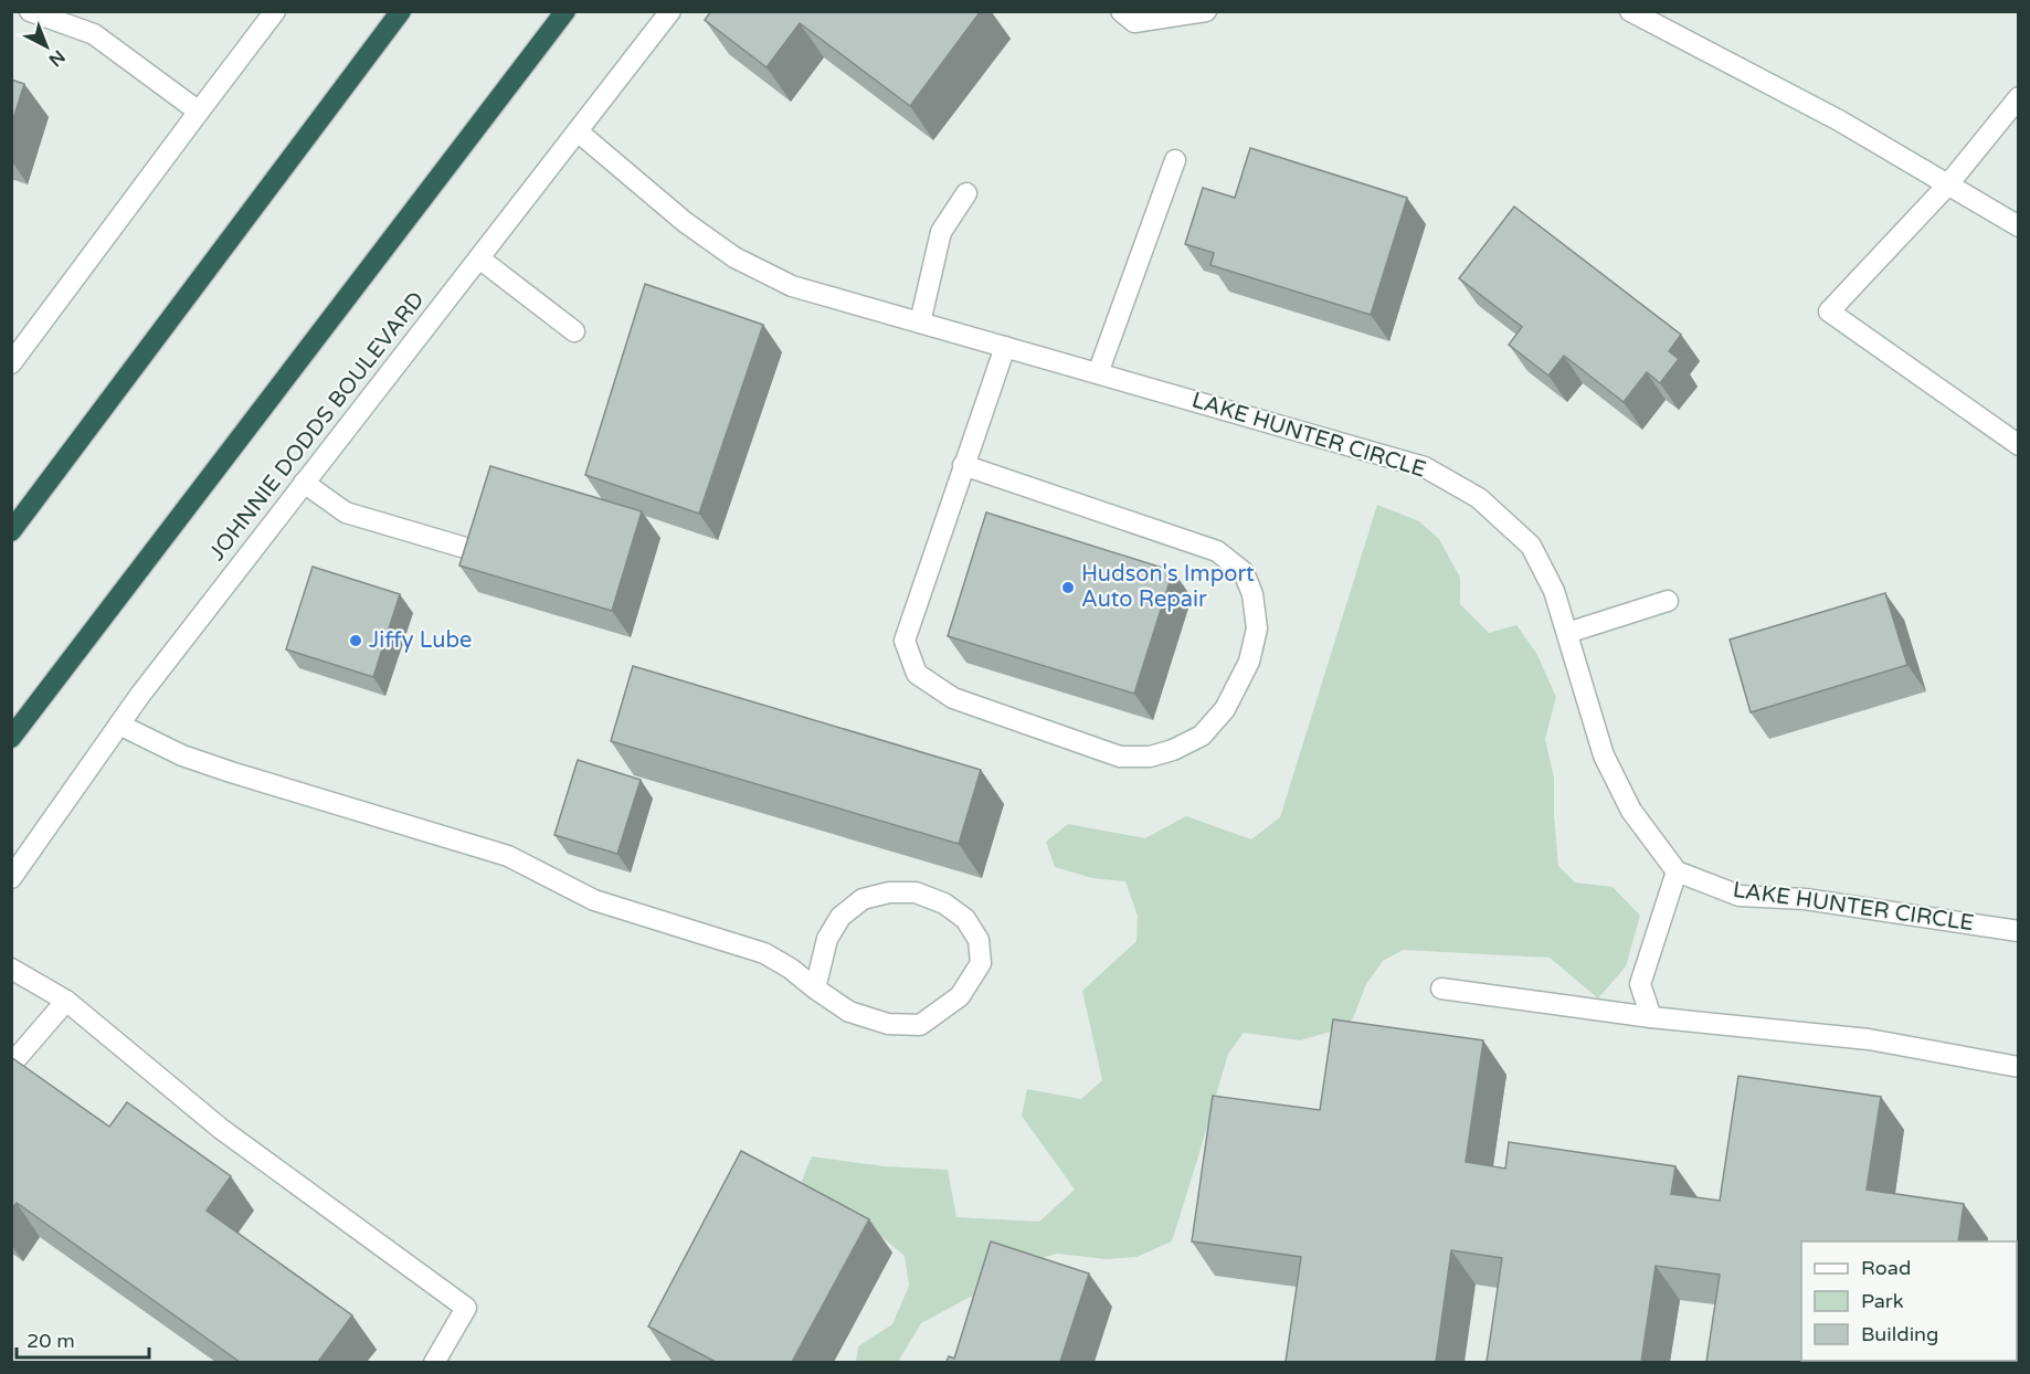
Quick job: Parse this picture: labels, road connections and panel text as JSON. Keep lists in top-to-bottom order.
{
  "streets": {
    "street": ["JOHNNIE DODDS BOULEVARD", "LAKE HUNTER CIRCLE"]
  },
  "crossings": [
    ["JOHNNIE DODDS BOULEVARD", "LAKE HUNTER CIRCLE"]
  ],
  "places": ["Hudson's Import Auto Repair", "Jiffy Lube"],
  "legend": ["Road", "Park", "Building"],
  "scale_bar": "20 m",
  "north": "bottom right"
}
